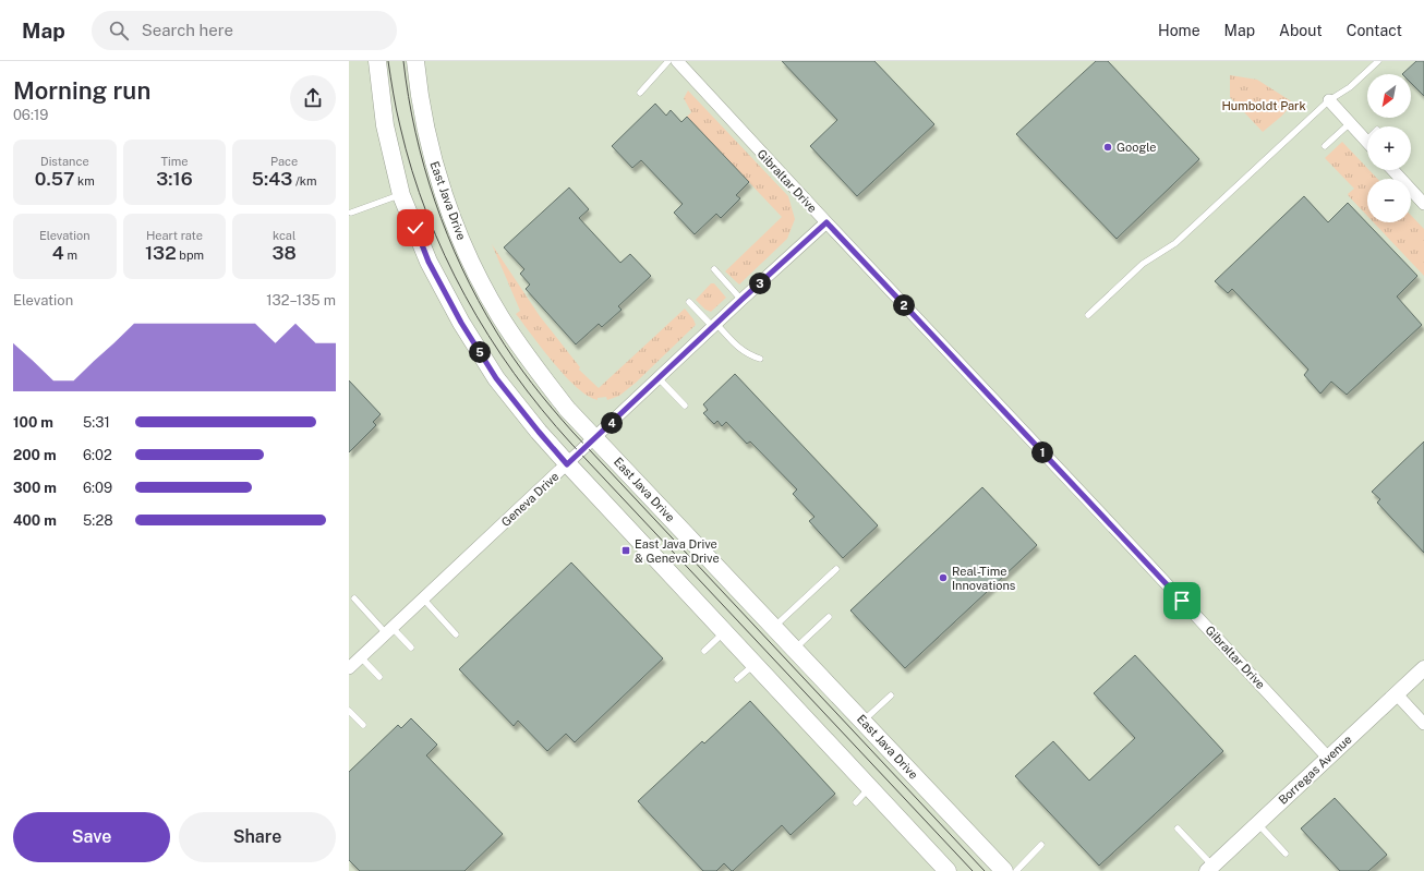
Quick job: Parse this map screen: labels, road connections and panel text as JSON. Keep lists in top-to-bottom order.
{
  "streets": {
    "main road": ["East Java Drive"],
    "street": ["Gibraltar Drive", "Geneva Drive", "Borregas Avenue"]
  },
  "crossings": [
    ["Gibraltar Drive", "Geneva Drive"],
    ["Gibraltar Drive", "Borregas Avenue"],
    ["East Java Drive", "Geneva Drive"]
  ],
  "parks": ["Humboldt Park"],
  "places": {
    "other": ["Google", "Real-Time Innovations"],
    "transit": ["East Java Drive & Geneva Drive"]
  },
  "north": "bottom left",
  "page": {
    "header": "Map",
    "search": "Search here",
    "nav": [
      "Home",
      "Map",
      "About",
      "Contact"
    ],
    "heading": ["Morning run", "06:19"],
    "map_buttons": ["+", "−"],
    "stats": [
      ["Distance", "0.57 km"],
      ["Time", "3:16"],
      ["Pace", "5:43 /km"],
      ["Elevation", "4 m"],
      ["Heart rate", "132 bpm"],
      ["kcal", "38"]
    ],
    "pins": [
      "3",
      "2",
      "5",
      "4",
      "1"
    ],
    "chart": ["Elevation", "132–135 m"],
    "list": [
      {
        "name": "100 m",
        "note": "5:31"
      },
      {
        "name": "200 m",
        "note": "6:02"
      },
      {
        "name": "300 m",
        "note": "6:09"
      },
      {
        "name": "400 m",
        "note": "5:28"
      }
    ],
    "buttons": ["Save", "Share"]
  }
}
